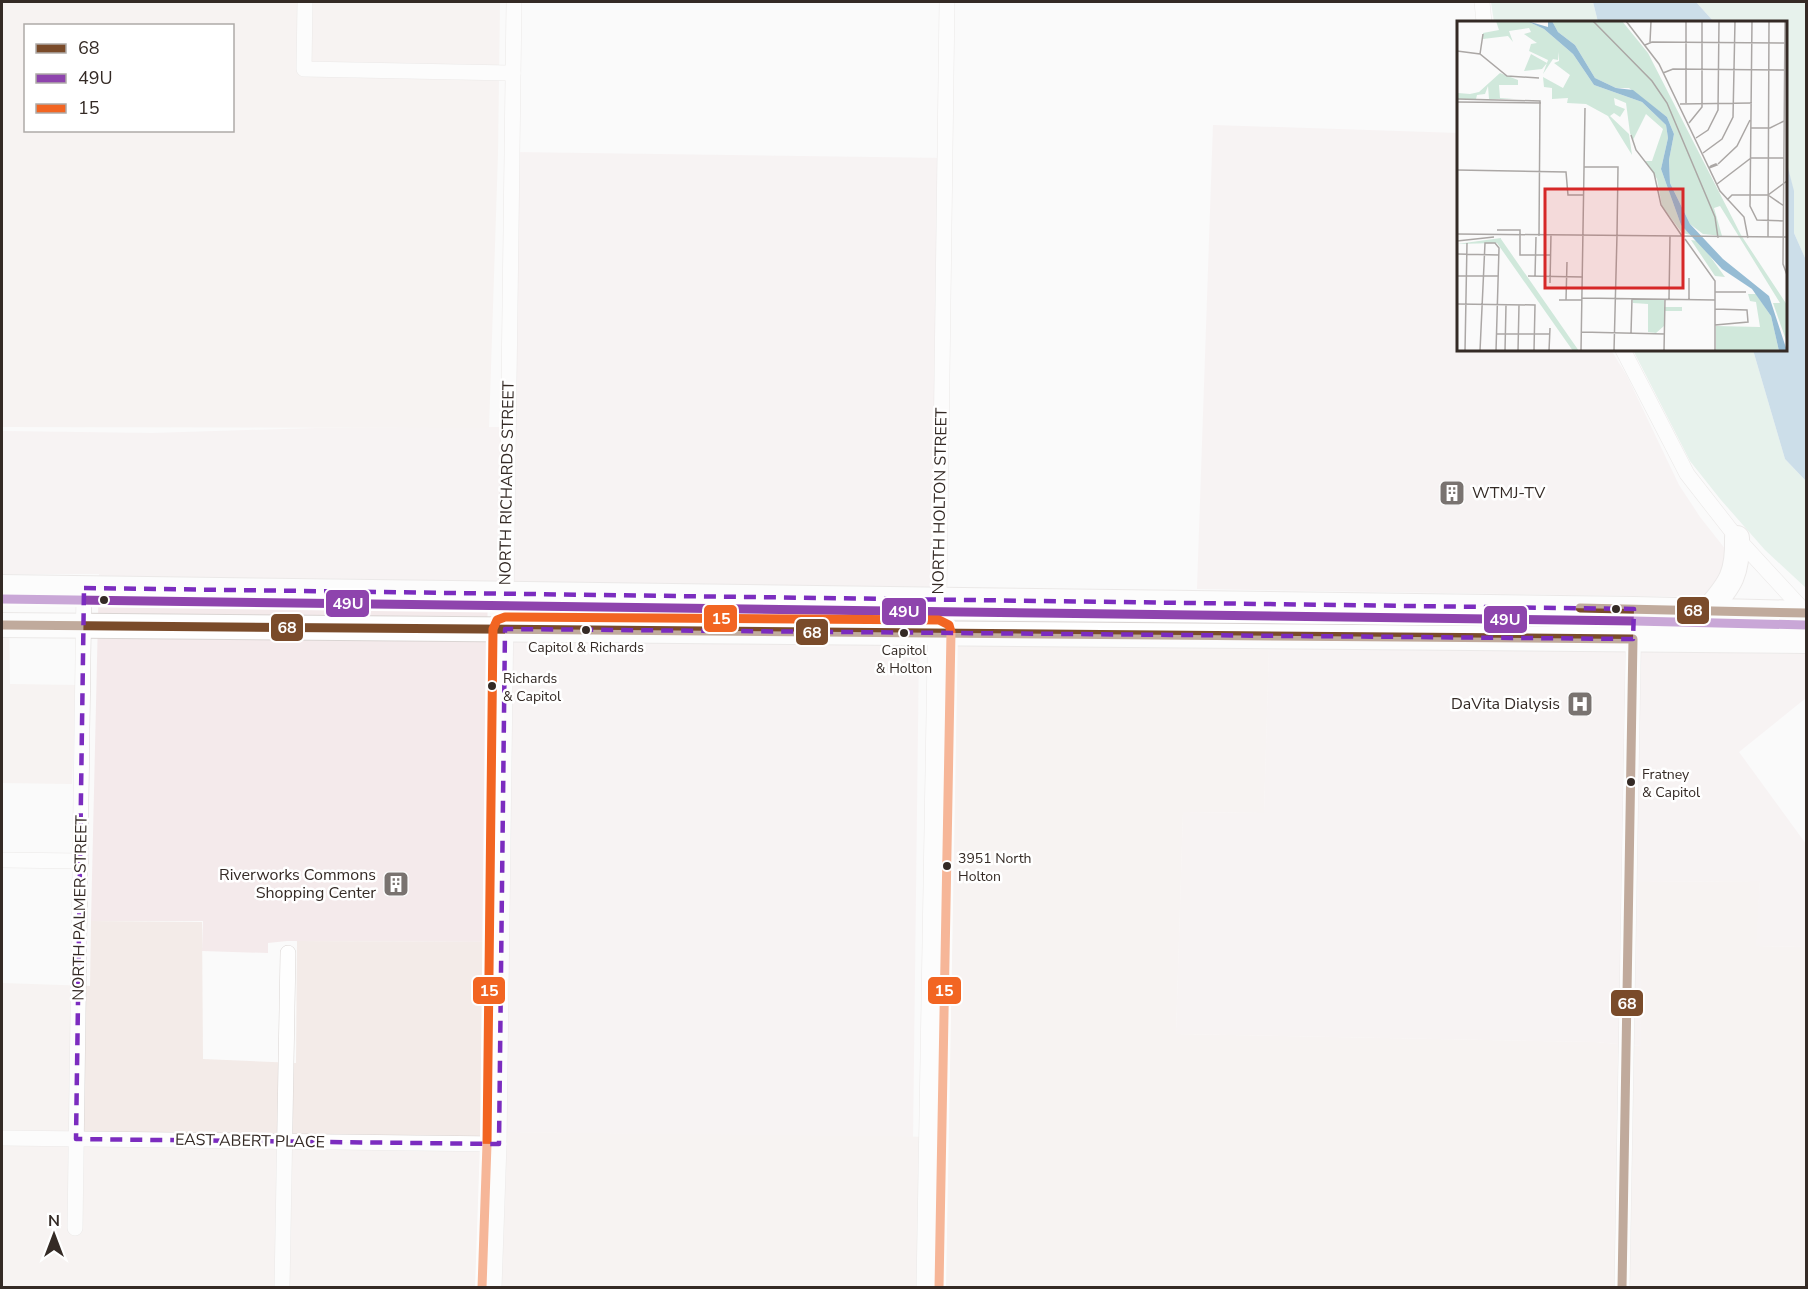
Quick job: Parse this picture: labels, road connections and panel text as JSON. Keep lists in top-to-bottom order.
{
  "streets": {
    "main road": ["NORTH HOLTON STREET"],
    "street": ["NORTH RICHARDS STREET", "NORTH PALMER STREET", "EAST ABERT PLACE"]
  },
  "crossings": [
    ["NORTH RICHARDS STREET", "EAST ABERT PLACE"],
    ["NORTH PALMER STREET", "EAST ABERT PLACE"]
  ],
  "places": {
    "building": ["WTMJ-TV", "Riverworks Commons Shopping Center"],
    "other": [
      "Capitol & Richards",
      "Capitol & Holton",
      "Richards & Capitol",
      "Fratney & Capitol",
      "3951 North Holton"
    ],
    "hospital": ["DaVita Dialysis"]
  },
  "lines": ["transit line 49U", "transit line 68", "transit line 15"],
  "legend": ["68", "49U", "15"],
  "north": "top"
}
